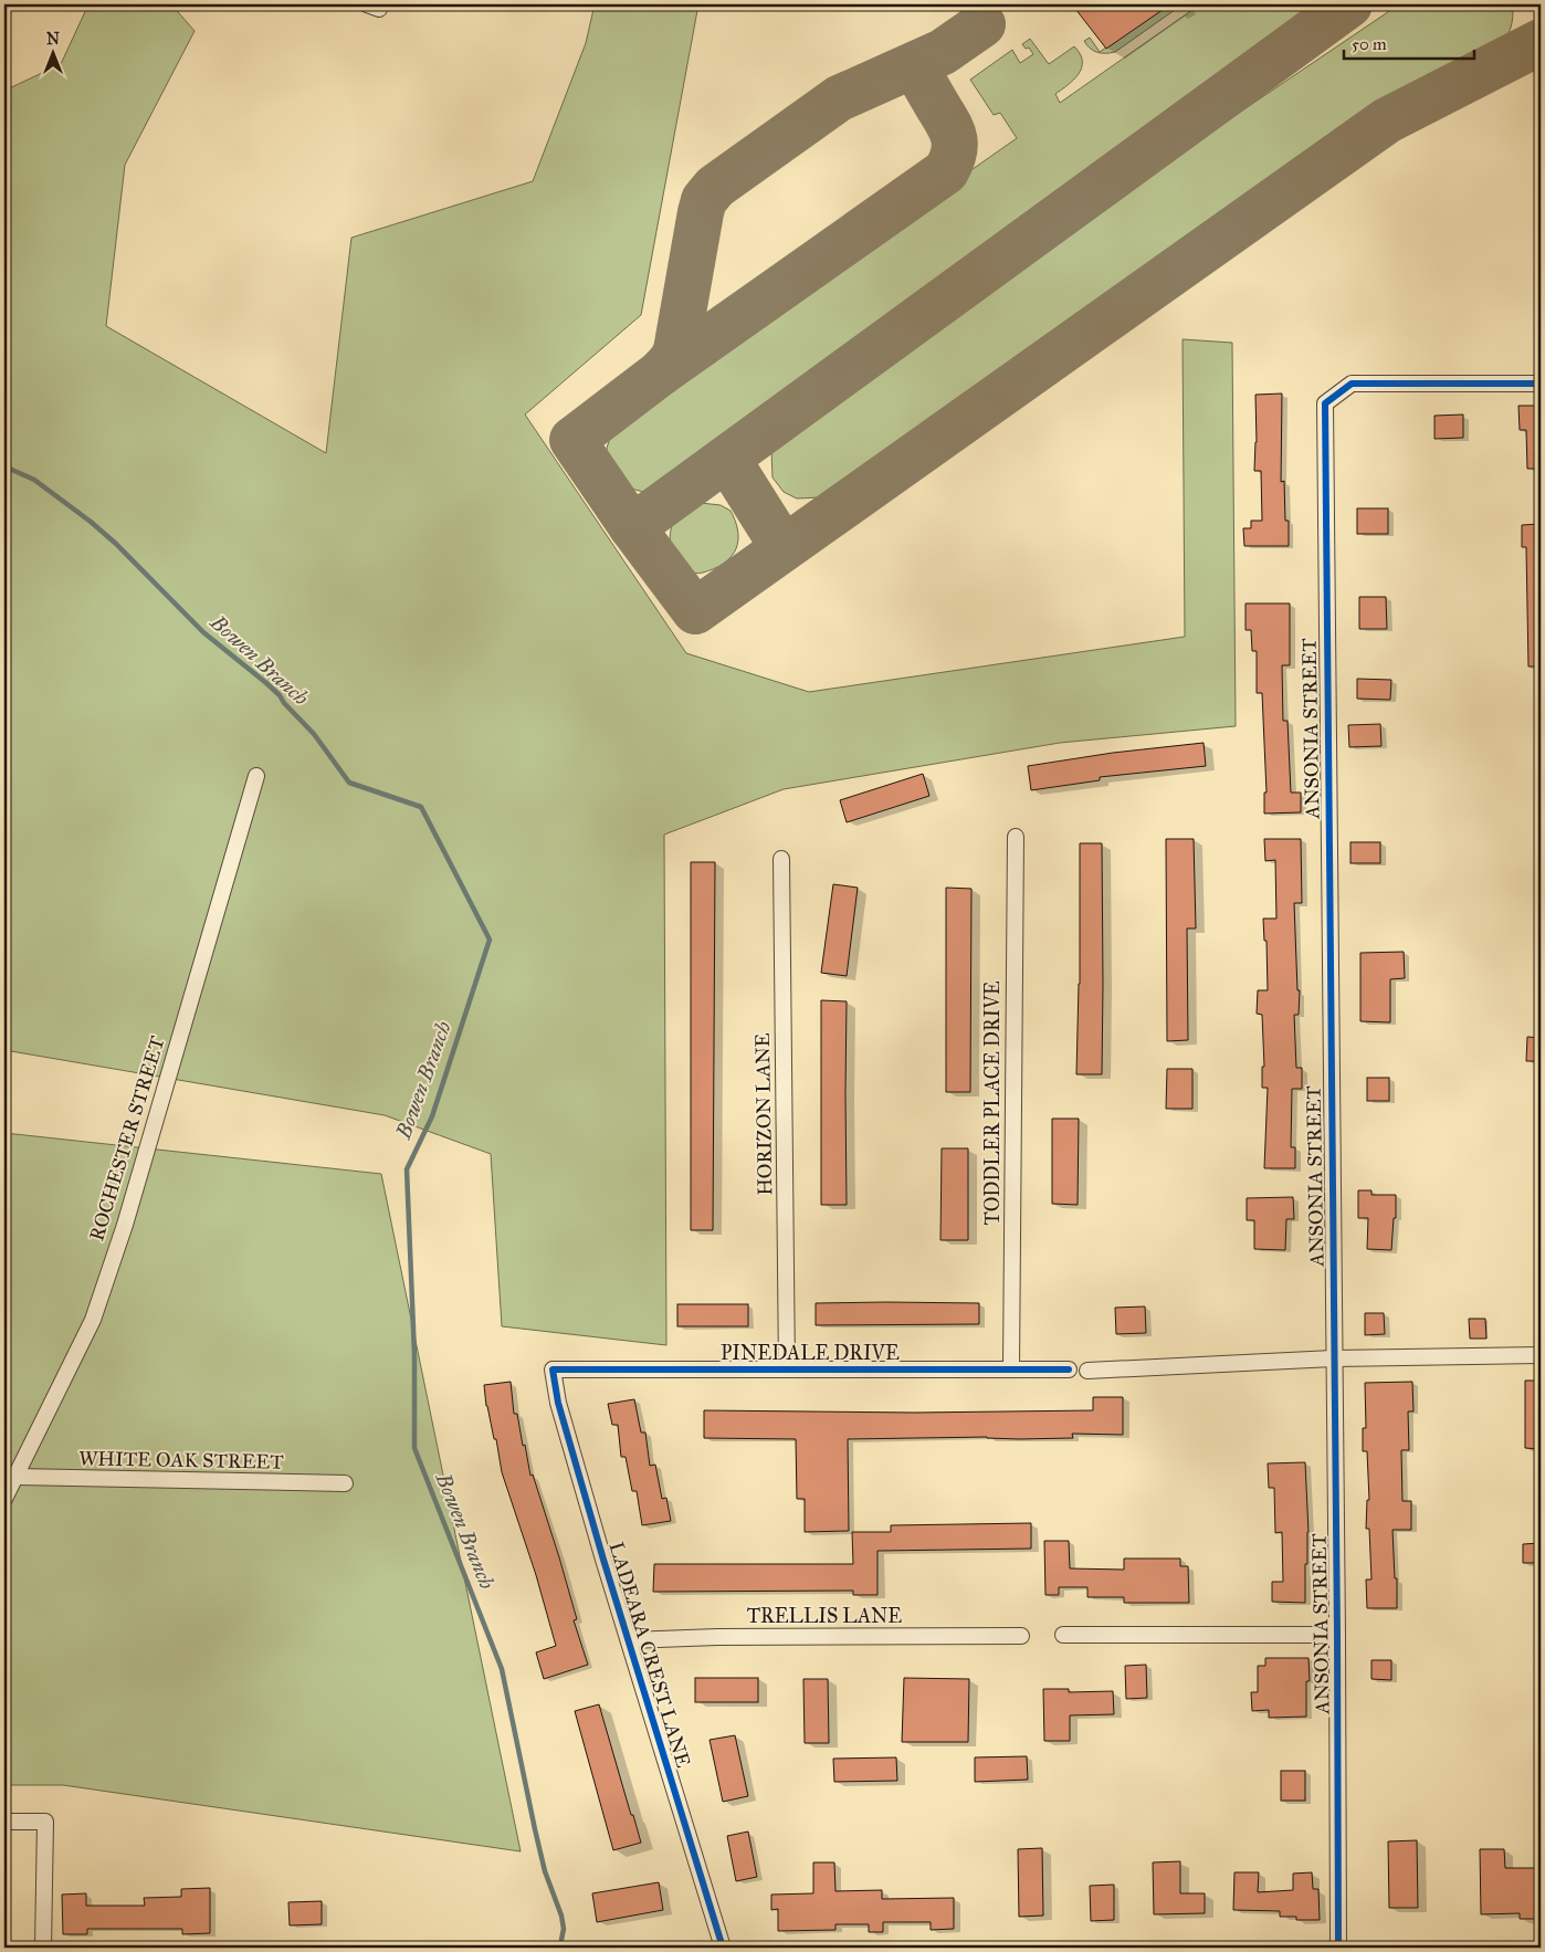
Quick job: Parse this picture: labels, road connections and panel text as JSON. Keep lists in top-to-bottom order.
{
  "streets": {
    "street": [
      "ANSONIA STREET",
      "TODDLER PLACE DRIVE",
      "HORIZON LANE",
      "ROCHESTER STREET",
      "PINEDALE DRIVE",
      "WHITE OAK STREET",
      "TRELLIS LANE",
      "LADEARA CREST LANE"
    ]
  },
  "crossings": [
    ["TODDLER PLACE DRIVE", "PINEDALE DRIVE"],
    ["HORIZON LANE", "PINEDALE DRIVE"],
    ["ROCHESTER STREET", "WHITE OAK STREET"],
    ["PINEDALE DRIVE", "LADEARA CREST LANE"],
    ["TRELLIS LANE", "LADEARA CREST LANE"]
  ],
  "water": ["Bowen Branch"],
  "scale_bar": "50 m",
  "north": "top"
}
